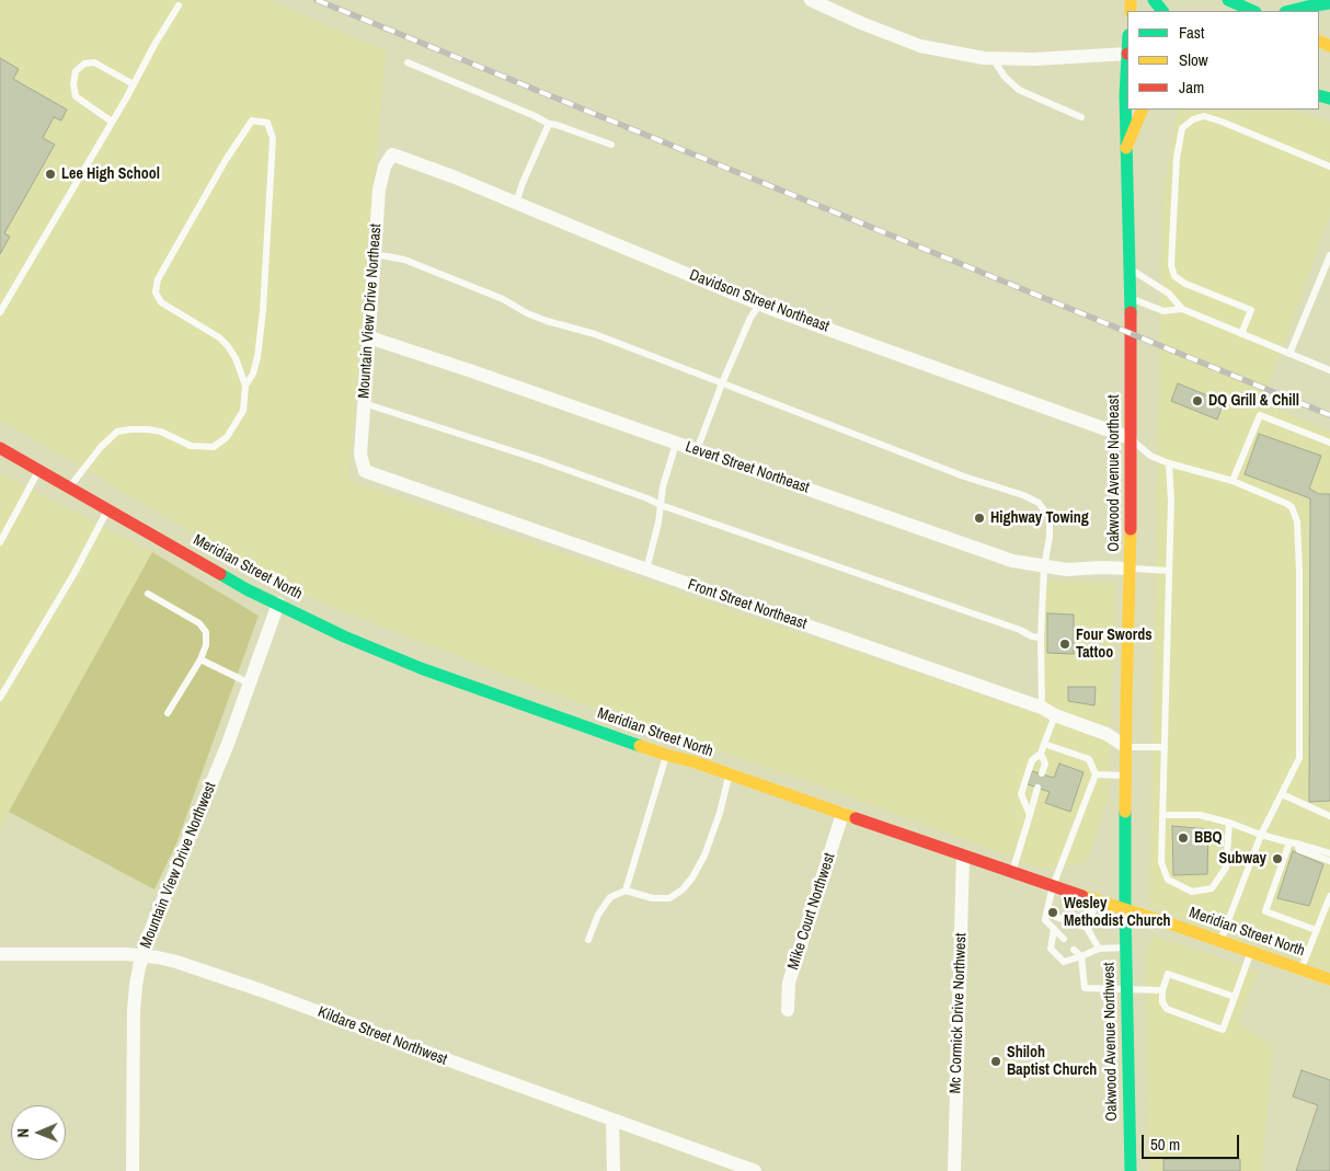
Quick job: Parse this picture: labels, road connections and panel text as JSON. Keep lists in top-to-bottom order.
{
  "streets": {
    "main road": ["Oakwood Avenue Northeast", "Meridian Street North", "Oakwood Avenue Northwest"],
    "street": [
      "Davidson Street Northeast",
      "Mountain View Drive Northeast",
      "Levert Street Northeast",
      "Front Street Northeast",
      "Mountain View Drive Northwest",
      "Mike Court Northwest",
      "Mc Cormick Drive Northwest",
      "Kildare Street Northwest"
    ]
  },
  "crossings": [
    ["Davidson Street Northeast", "Mountain View Drive Northeast"],
    ["Davidson Street Northeast", "Oakwood Avenue Northeast"],
    ["Mountain View Drive Northeast", "Levert Street Northeast"],
    ["Mountain View Drive Northeast", "Front Street Northeast"],
    ["Levert Street Northeast", "Oakwood Avenue Northeast"],
    ["Oakwood Avenue Northeast", "Meridian Street North"],
    ["Oakwood Avenue Northeast", "Front Street Northeast"],
    ["Oakwood Avenue Northeast", "Oakwood Avenue Northwest"],
    ["Meridian Street North", "Mountain View Drive Northwest"],
    ["Meridian Street North", "Mike Court Northwest"],
    ["Meridian Street North", "Mc Cormick Drive Northwest"],
    ["Meridian Street North", "Oakwood Avenue Northwest"],
    ["Mountain View Drive Northwest", "Kildare Street Northwest"]
  ],
  "places": [
    "Lee High School",
    "DQ Grill & Chill",
    "Highway Towing",
    "Four Swords Tattoo",
    "BBQ",
    "Subway",
    "Wesley Methodist Church",
    "Shiloh Baptist Church"
  ],
  "legend": ["Fast", "Slow", "Jam"],
  "scale_bar": "50 m",
  "north": "left"
}
